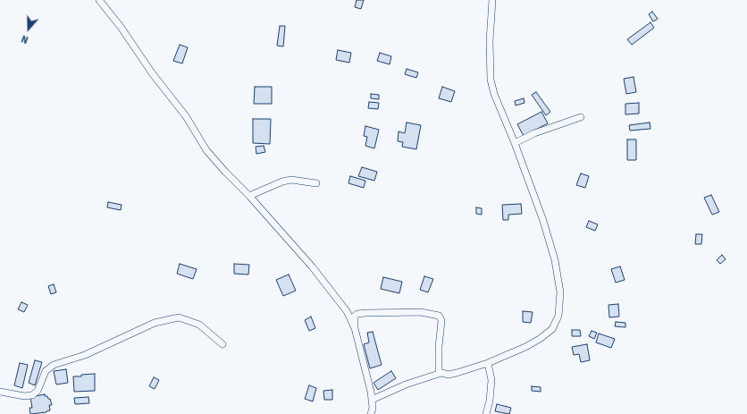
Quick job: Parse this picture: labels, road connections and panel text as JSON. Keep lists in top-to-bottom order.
{
  "north": "bottom"
}
